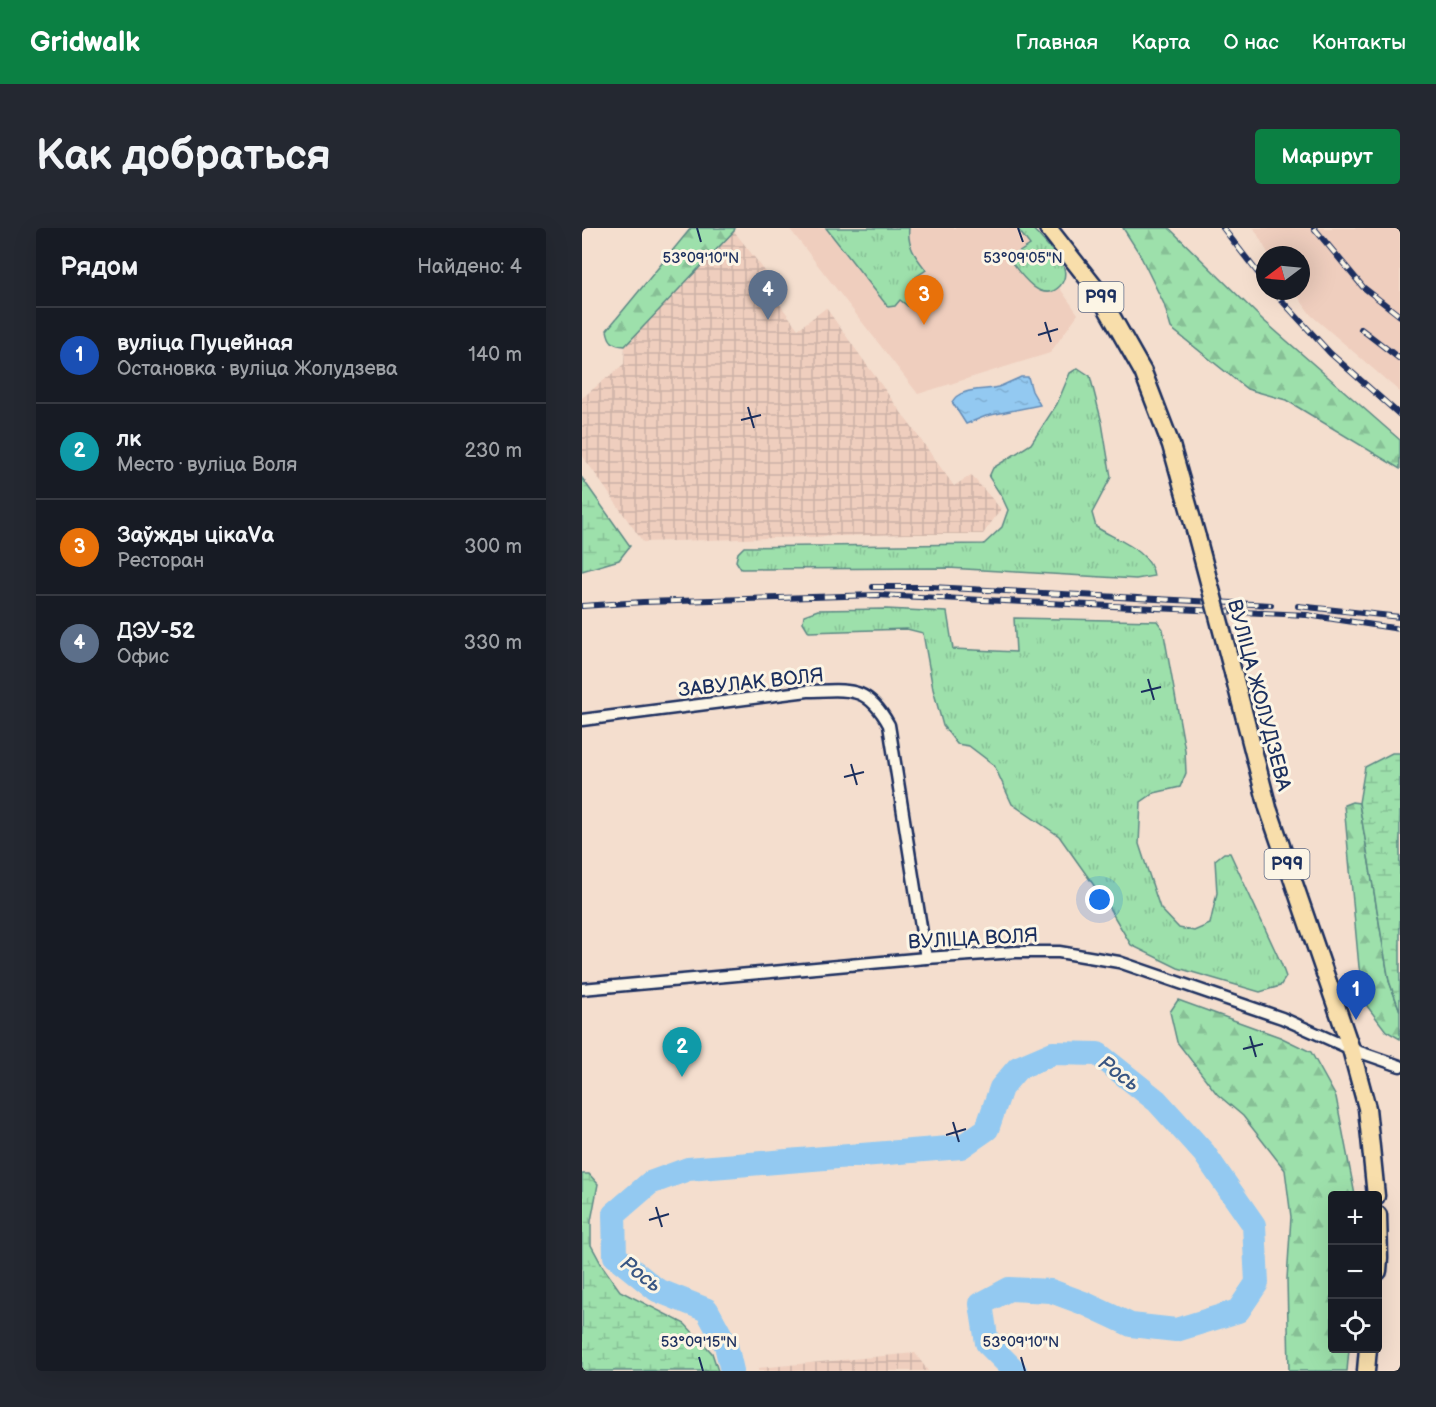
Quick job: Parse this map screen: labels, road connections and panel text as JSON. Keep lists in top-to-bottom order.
{
  "streets": {
    "main road": ["Р99", "ВУЛІЦА ЖОЛУДЗЕВА"],
    "street": ["ЗАВУЛАК ВОЛЯ", "ВУЛІЦА ВОЛЯ"]
  },
  "crossings": [
    ["ЗАВУЛАК ВОЛЯ", "ВУЛІЦА ВОЛЯ"],
    ["ВУЛІЦА ЖОЛУДЗЕВА", "ВУЛІЦА ВОЛЯ"]
  ],
  "water": ["Рось"],
  "north": "left",
  "page": {
    "header": "Gridwalk",
    "nav": [
      "Главная",
      "Карта",
      "О нас",
      "Контакты"
    ],
    "buttons": "Маршрут",
    "title": "Как добраться",
    "heading": ["Рядом", "Найдено: 4"],
    "pins": [
      "4",
      "3",
      "1",
      "2"
    ],
    "list": [
      {
        "mark": "1",
        "name": "вуліца Пуцейная",
        "note": "Остановка · вуліца Жолудзева",
        "value": "140 m"
      },
      {
        "mark": "2",
        "name": "лк",
        "note": "Место · вуліца Воля",
        "value": "230 m"
      },
      {
        "mark": "3",
        "name": "Заўжды цікаVа",
        "note": "Ресторан",
        "value": "300 m"
      },
      {
        "mark": "4",
        "name": "ДЭУ-52",
        "note": "Офис",
        "value": "330 m"
      }
    ],
    "map_buttons": ["+", "−"]
  },
  "coordinates": ["53°09'10\"N", "53°09'05\"N", "53°09'15\"N"]
}
